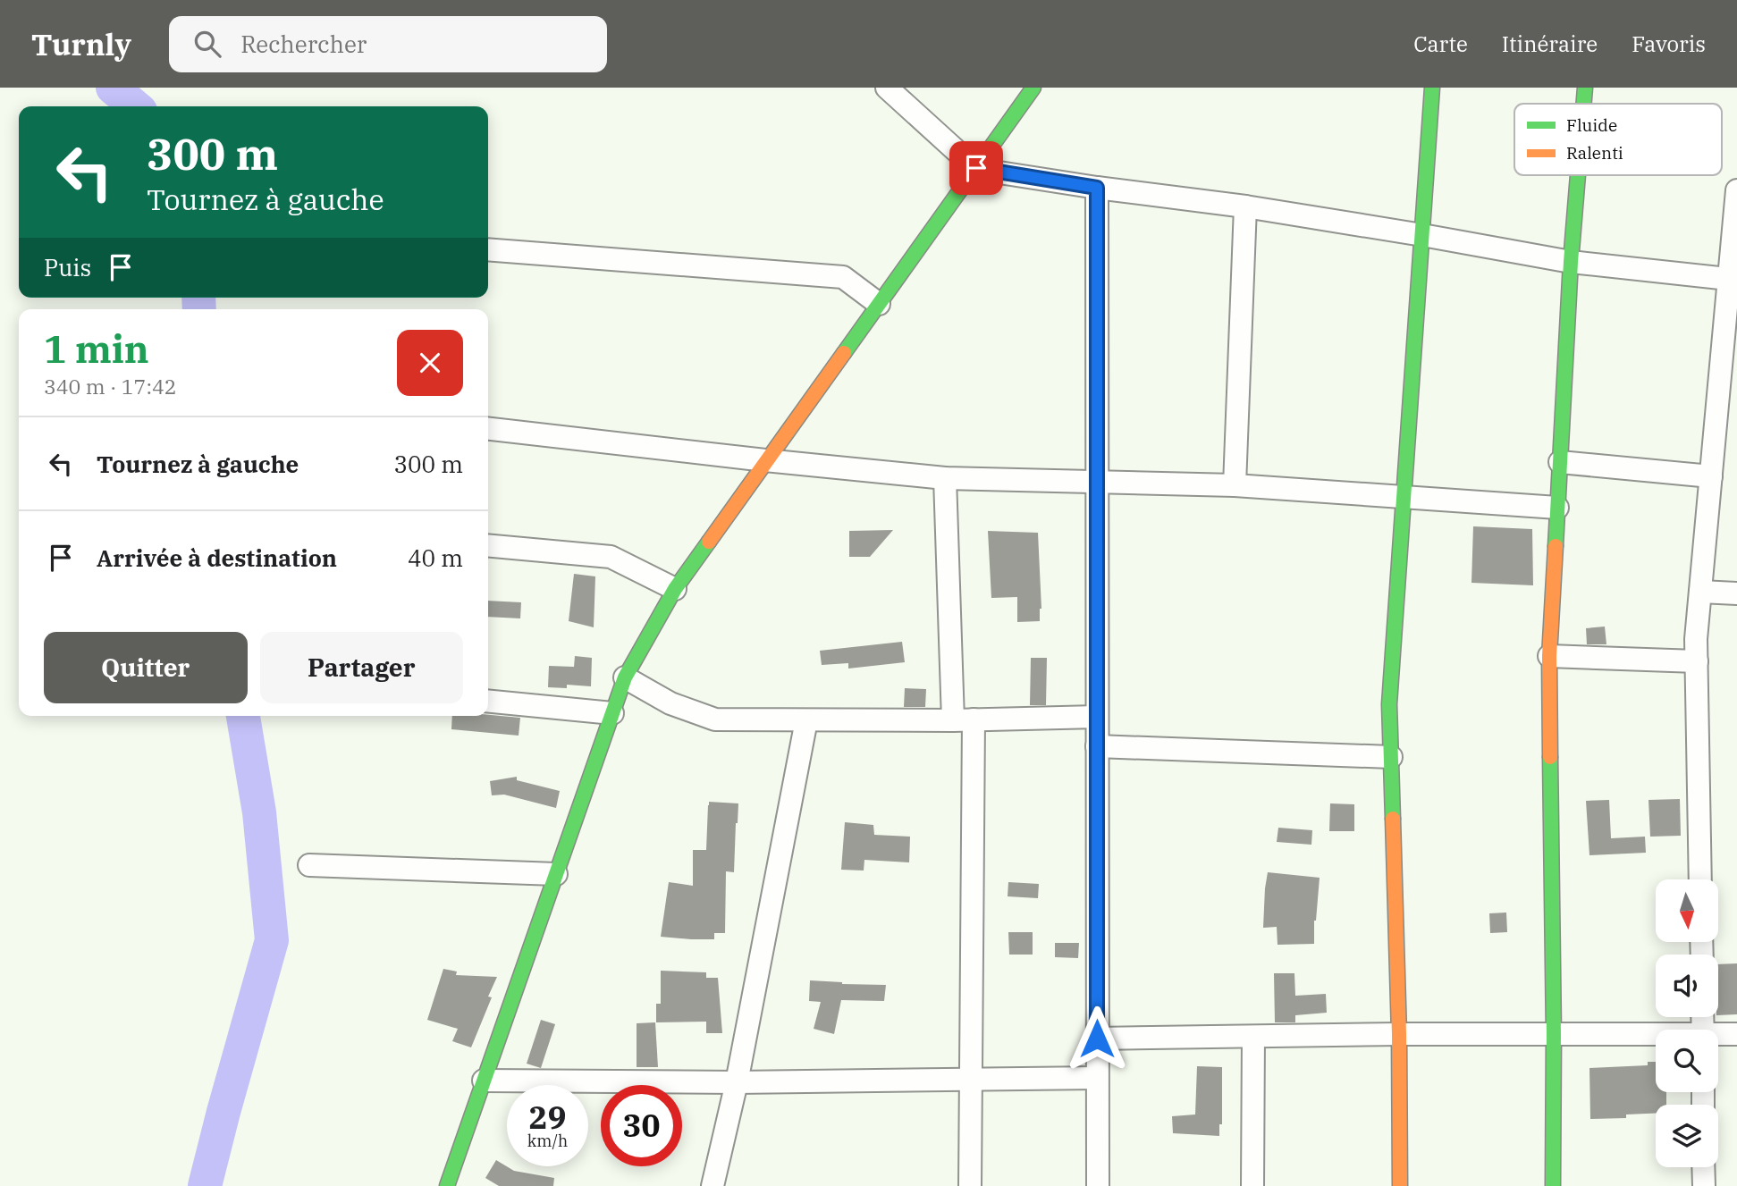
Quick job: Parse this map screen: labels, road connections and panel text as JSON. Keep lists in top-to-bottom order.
{
  "legend": ["Fluide", "Ralenti"],
  "north": "bottom",
  "page": {
    "header": "Turnly",
    "search": "Rechercher",
    "nav": ["Carte", "Itinéraire", "Favoris"],
    "turn": ["300 m", "Tournez à gauche"],
    "then": "Puis",
    "heading": ["1 min", "340 m · 17:42"],
    "list": [
      {
        "name": "Tournez à gauche",
        "value": "300 m"
      },
      {
        "name": "Arrivée à destination",
        "value": "40 m"
      }
    ],
    "buttons": ["Quitter", "Partager"],
    "speed": "29 km/h",
    "limit": "30"
  }
}
